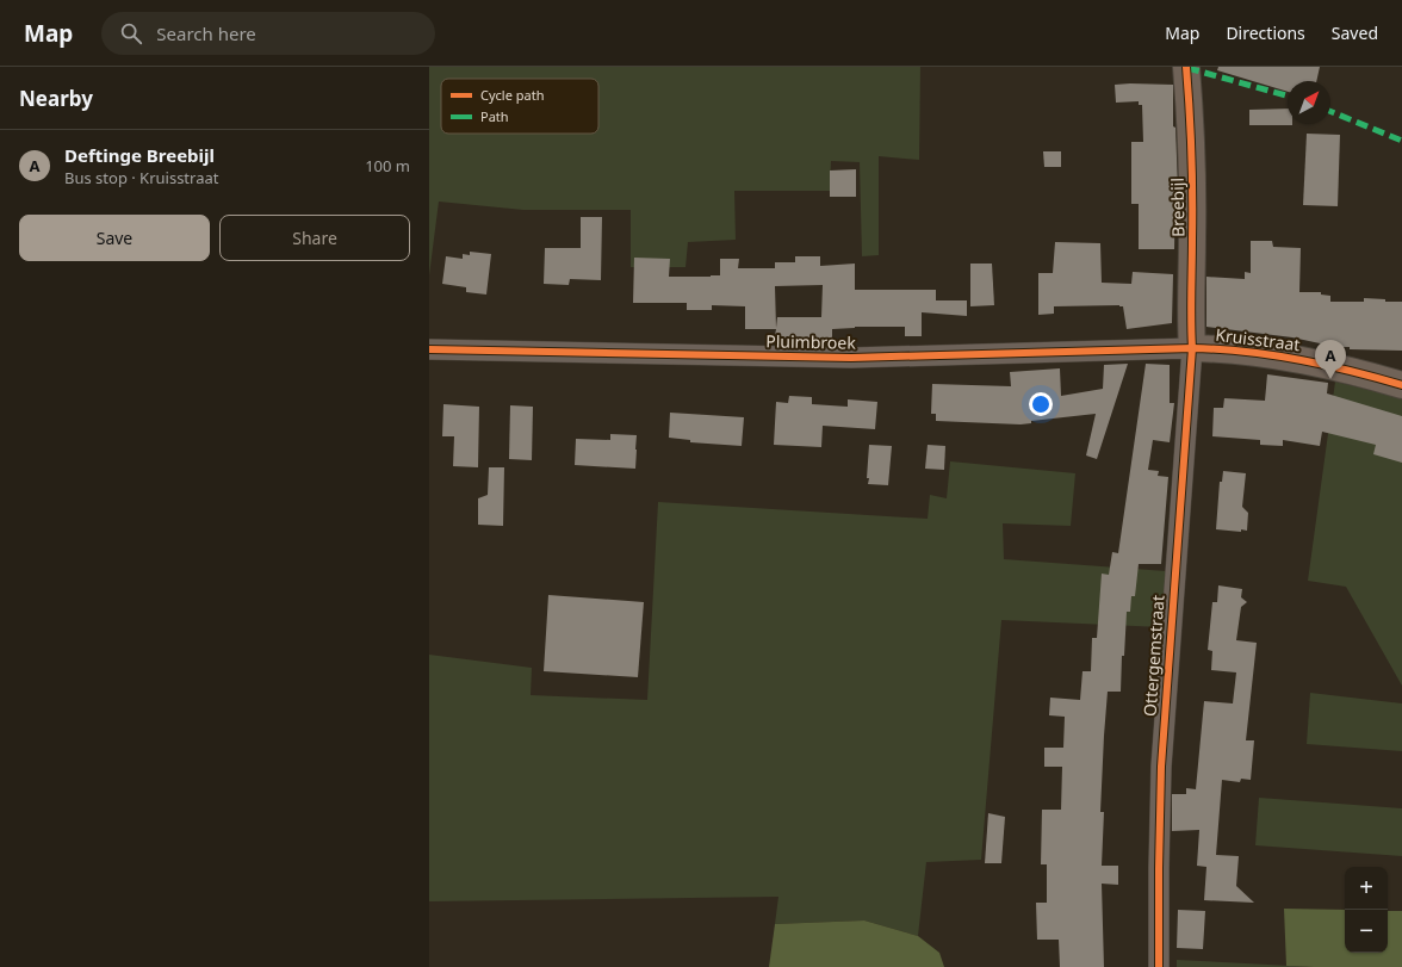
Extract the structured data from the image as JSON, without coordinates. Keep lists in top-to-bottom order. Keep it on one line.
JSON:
{"streets":{"street":["Breebijl","Kruisstraat","Pluimbroek","Ottergemstraat"]},"crossings":[["Breebijl","Kruisstraat"],["Breebijl","Pluimbroek"],["Breebijl","Ottergemstraat"],["Kruisstraat","Pluimbroek"],["Kruisstraat","Ottergemstraat"],["Pluimbroek","Ottergemstraat"]],"legend":["Cycle path","Path"],"north":"top right","page":{"header":"Map","search":"Search here","nav":["Map","Directions","Saved"],"heading":"Nearby","list":[{"mark":"A","name":"Deftinge Breebijl","note":"Bus stop · Kruisstraat","value":"100 m"}],"buttons":["Save","Share"],"pins":"A","map_buttons":["+","−"]}}
